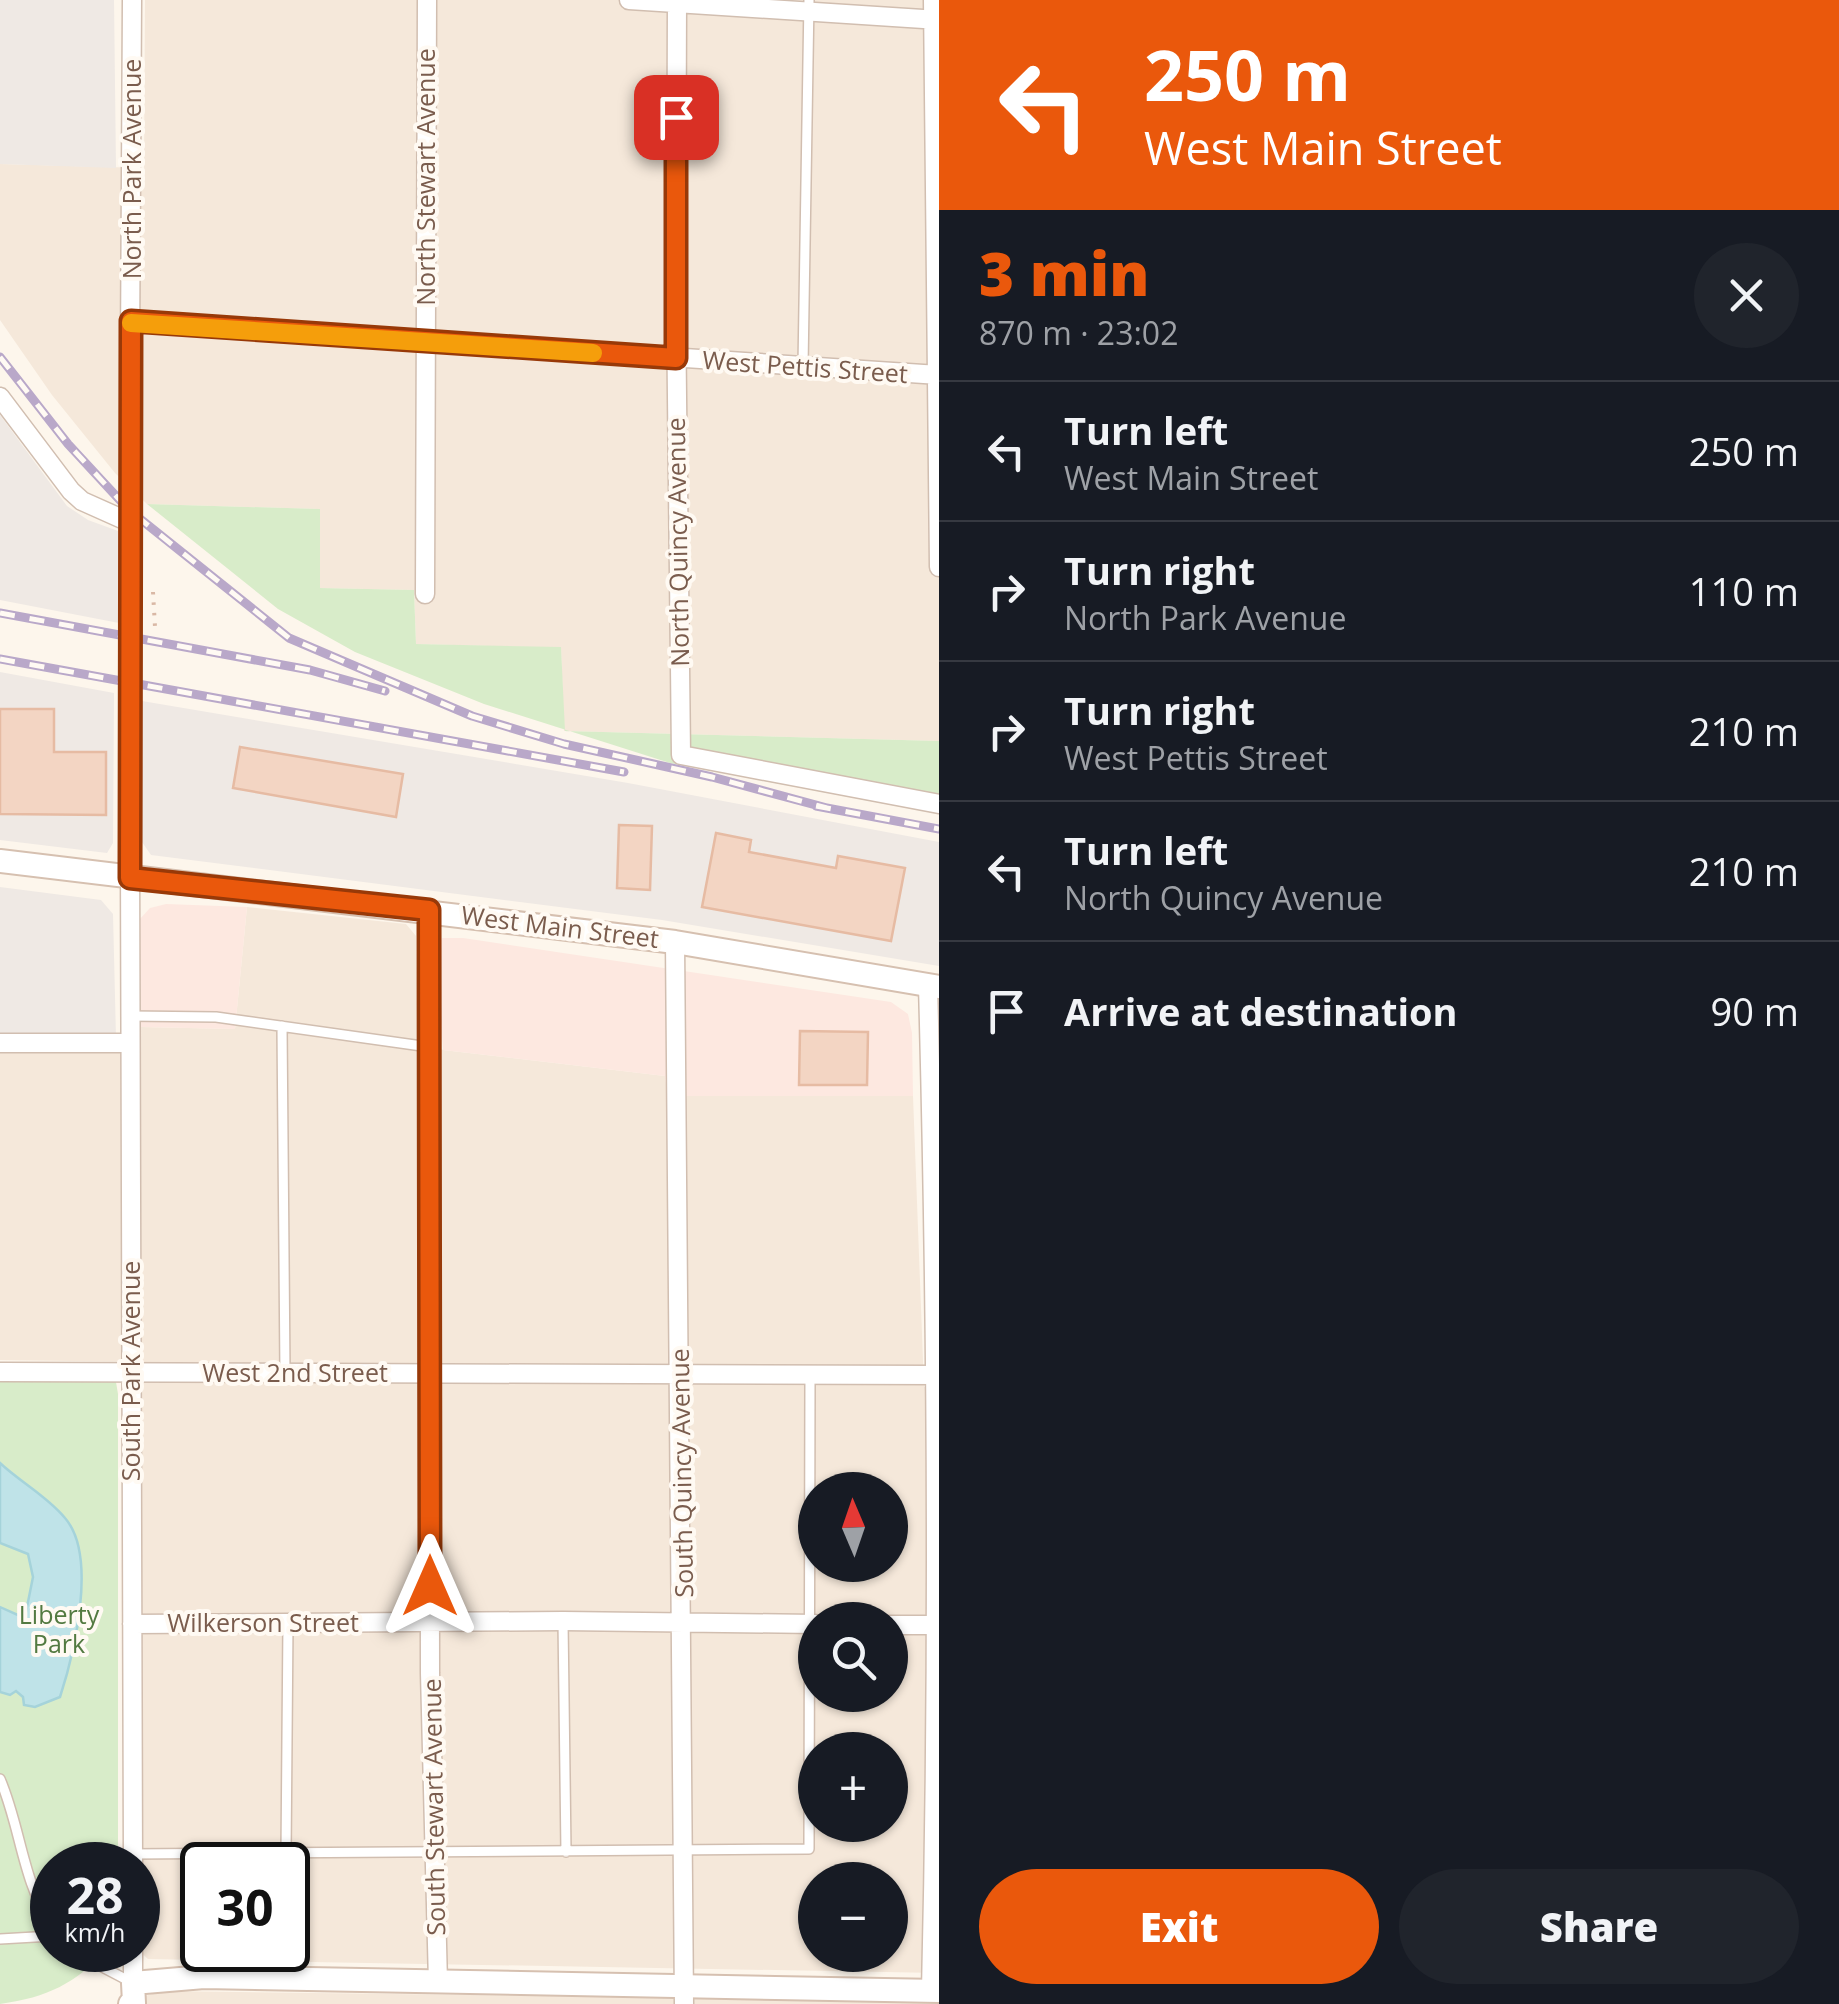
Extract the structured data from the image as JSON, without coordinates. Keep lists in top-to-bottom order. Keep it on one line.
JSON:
{"streets":{"main road":["West Main Street"],"street":["North Park Avenue","North Stewart Avenue","West Pettis Street","North Quincy Avenue","South Park Avenue","West 2nd Street","South Quincy Avenue","Wilkerson Street","South Stewart Avenue"]},"crossings":[["North Park Avenue","West Pettis Street"],["North Park Avenue","West Main Street"],["North Park Avenue","South Park Avenue"],["North Stewart Avenue","West Pettis Street"],["West Pettis Street","North Quincy Avenue"],["West Main Street","South Park Avenue"],["West Main Street","South Quincy Avenue"],["West Main Street","South Stewart Avenue"],["South Park Avenue","West 2nd Street"],["South Park Avenue","Wilkerson Street"],["West 2nd Street","South Quincy Avenue"],["West 2nd Street","South Stewart Avenue"],["South Quincy Avenue","Wilkerson Street"],["Wilkerson Street","South Stewart Avenue"]],"parks":["Liberty Park"],"north":"top","page":{"turn":["250 m","West Main Street"],"heading":["3 min","870 m · 23:02"],"list":[{"name":"Turn left","note":"West Main Street","value":"250 m"},{"name":"Turn right","note":"North Park Avenue","value":"110 m"},{"name":"Turn right","note":"West Pettis Street","value":"210 m"},{"name":"Turn left","note":"North Quincy Avenue","value":"210 m"},{"name":"Arrive at destination","value":"90 m"}],"map_buttons":["+","−"],"speed":"28 km/h","limit":"30","buttons":["Exit","Share"]}}
